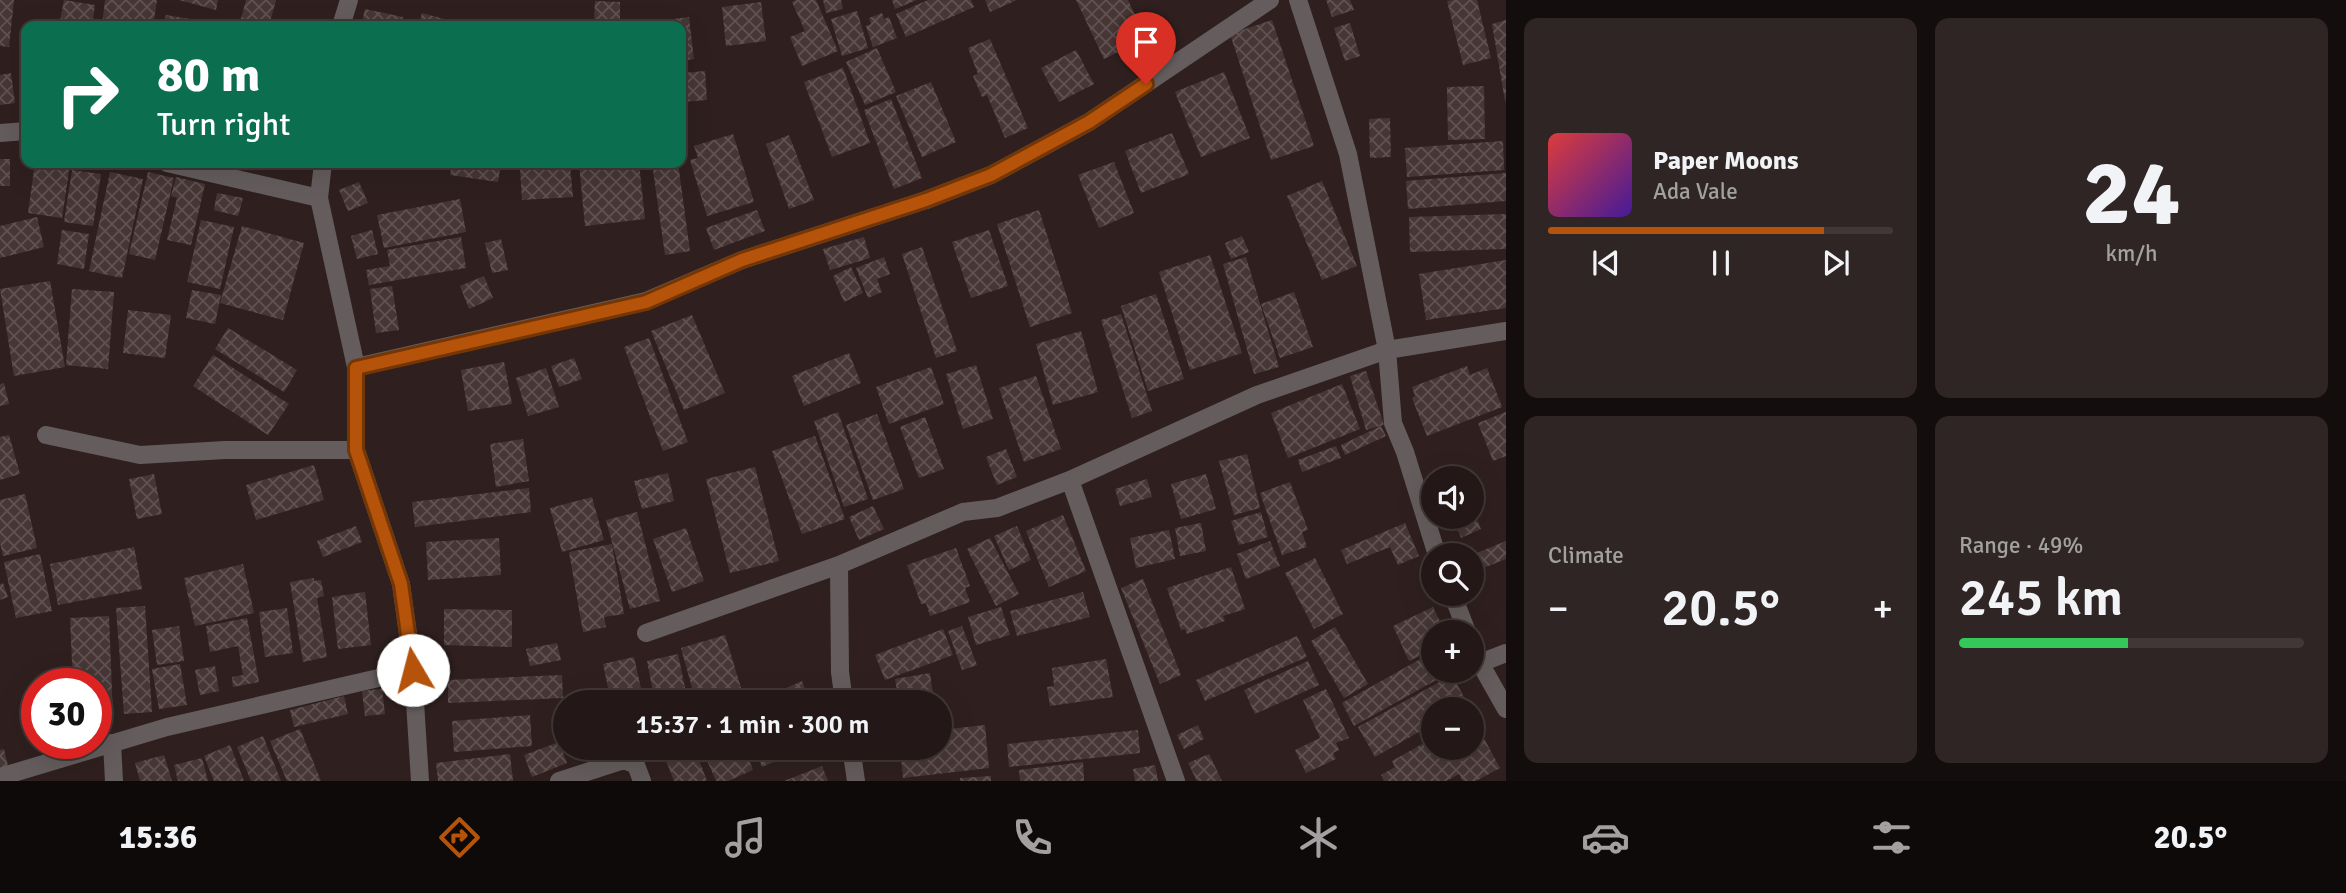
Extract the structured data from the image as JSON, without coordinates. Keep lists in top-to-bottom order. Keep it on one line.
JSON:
{"page":{"tile":[["24","km/h"],"Climate",["Range · 49%","245 km"]],"turn":["80 m","Turn right"],"song":["Paper Moons","Ada Vale"],"map_buttons":["+","−"],"heat":["−","20.5°","+"],"limit":"30","trip":"15:37 · 1 min · 300 m","tabs":["15:36","20.5°"]}}
